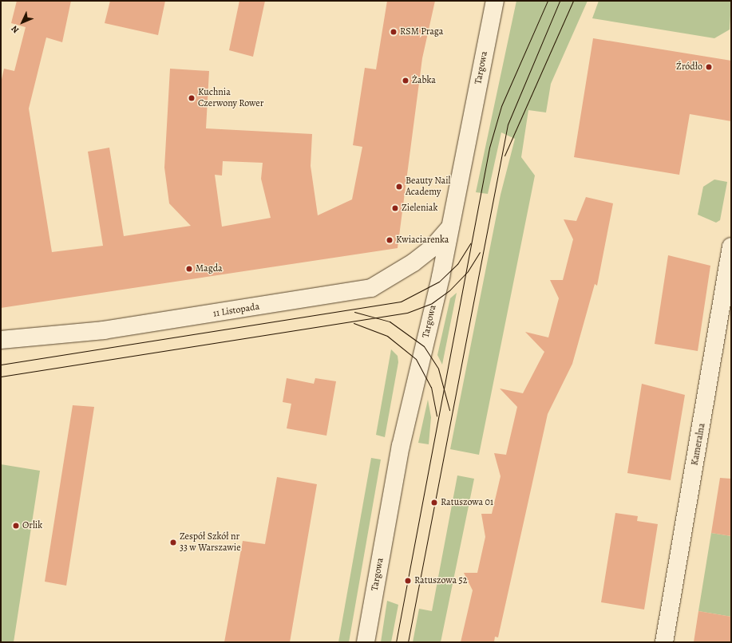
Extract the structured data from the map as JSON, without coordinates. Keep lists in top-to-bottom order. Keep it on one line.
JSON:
{"streets":{"street":["Targowa","11 Listopada","Kameralna"]},"crossings":[["Targowa","11 Listopada"]],"places":["RSM Praga","Źródło","Żabka","Kuchnia Czerwony Rower","Beauty Nail Academy","Zieleniak","Kwiaciarenka","Magda","Ratuszowa 01","Orlik","Zespół Szkół nr 33 w Warszawie","Ratuszowa 52"],"north":"bottom left"}
